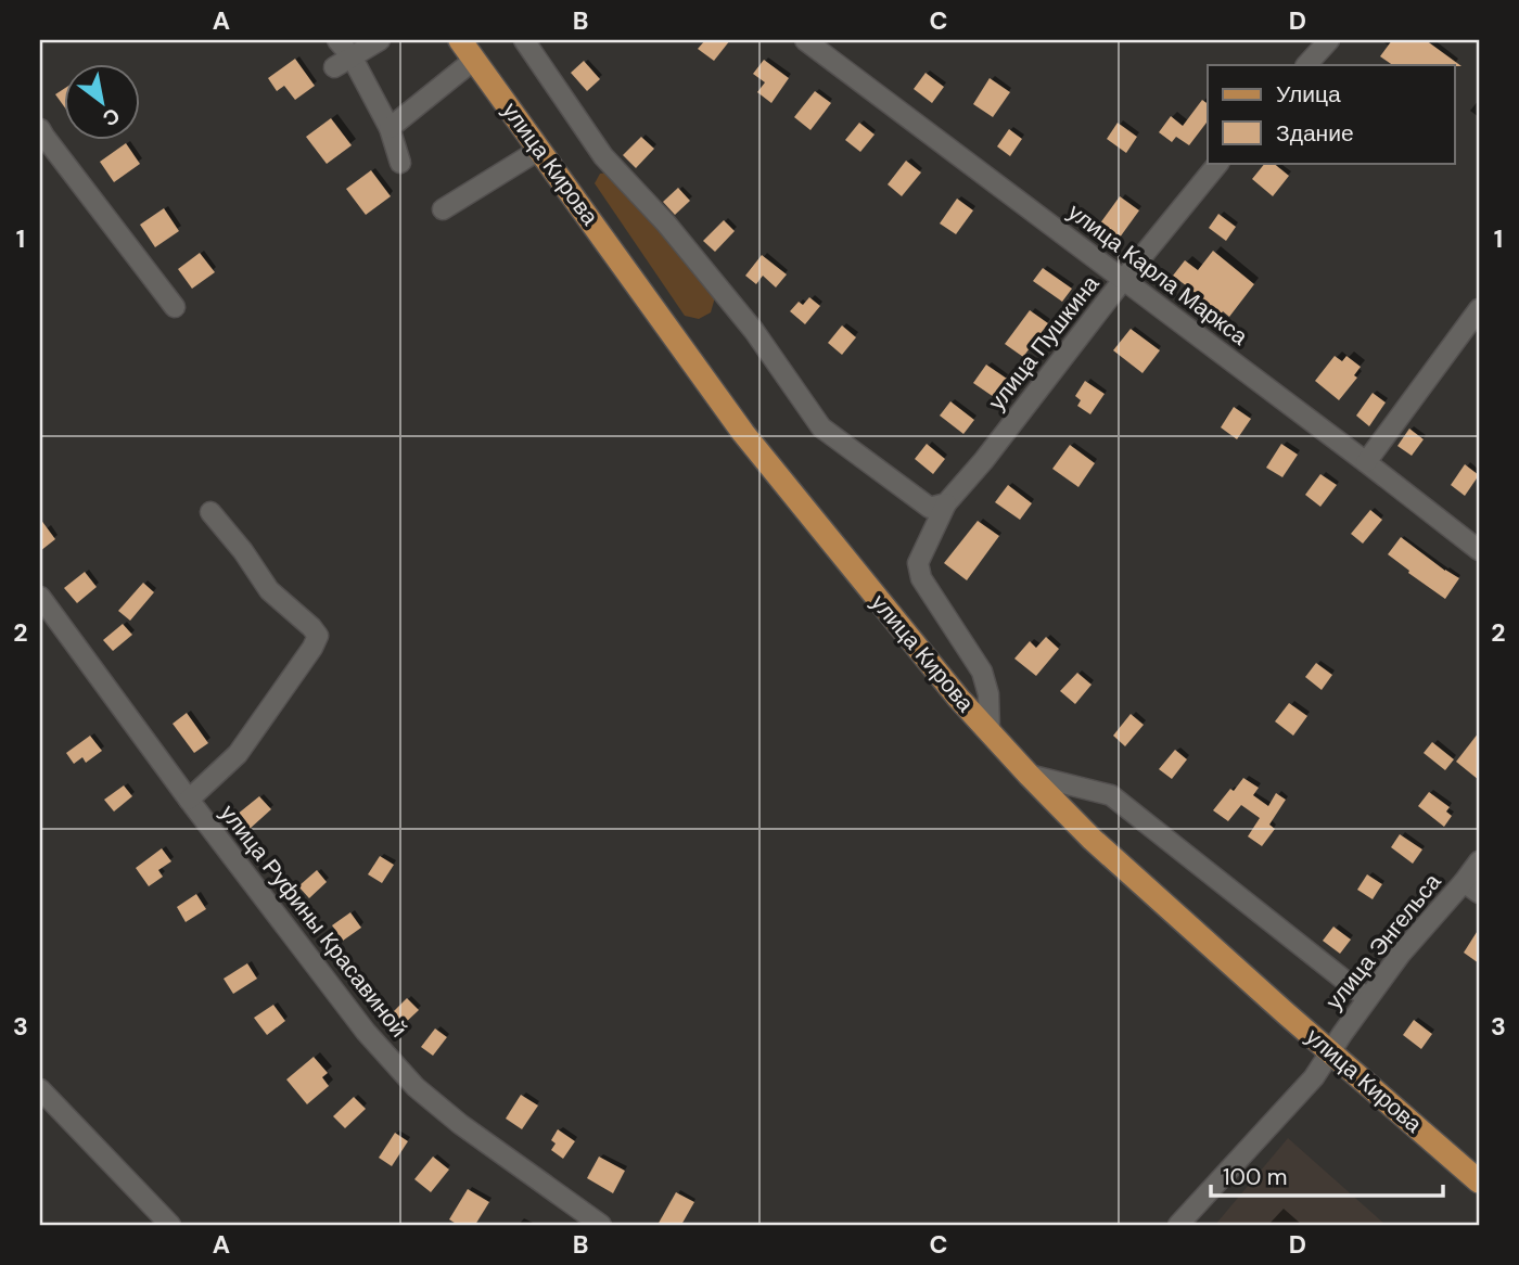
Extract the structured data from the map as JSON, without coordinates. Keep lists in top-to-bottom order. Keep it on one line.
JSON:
{"streets":{"main road":["улица Кирова"],"street":["улица Карла Маркса","улица Пушкина","улица Руфины Красавиной","улица Энгельса"]},"crossings":[["улица Кирова","улица Пушкина"],["улица Кирова","улица Энгельса"],["улица Карла Маркса","улица Пушкина"]],"legend":["Улица","Здание"],"scale_bar":"100 m","north":"bottom right","grid":{"columns":["A","B","C","D"],"rows":["1","2","3"]}}
